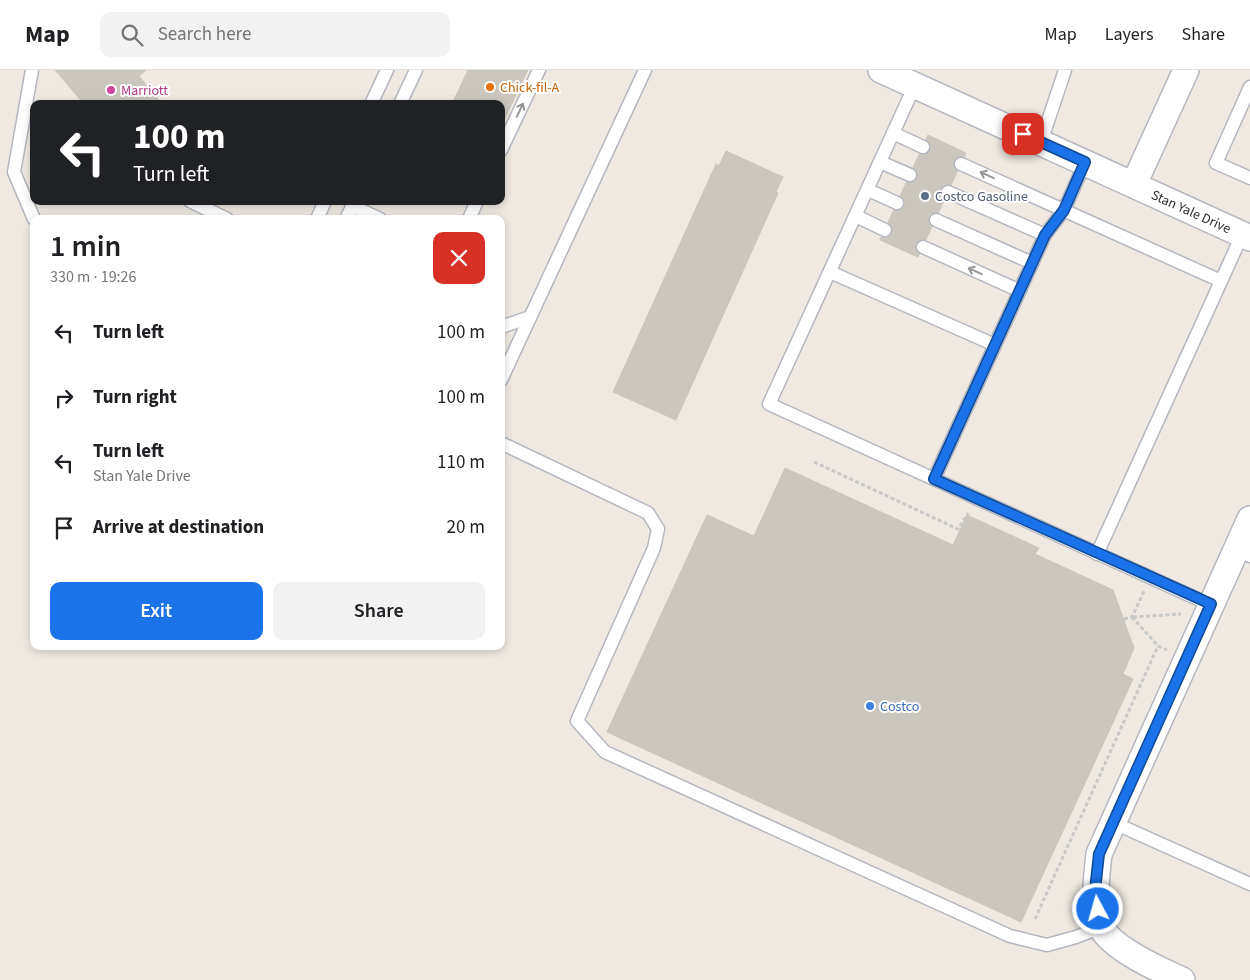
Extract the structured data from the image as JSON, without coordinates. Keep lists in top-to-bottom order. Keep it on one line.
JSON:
{"streets":{"street":["Stan Yale Drive"]},"places":["Chick-fil-A","Marriott","Costco Gasoline","Costco"],"page":{"header":"Map","search":"Search here","nav":["Map","Layers","Share"],"turn":["100 m","Turn left"],"heading":["1 min","330 m · 19:26"],"list":[{"name":"Turn left","value":"100 m"},{"name":"Turn right","value":"100 m"},{"name":"Turn left","note":"Stan Yale Drive","value":"110 m"},{"name":"Arrive at destination","value":"20 m"}],"buttons":["Exit","Share"]}}
